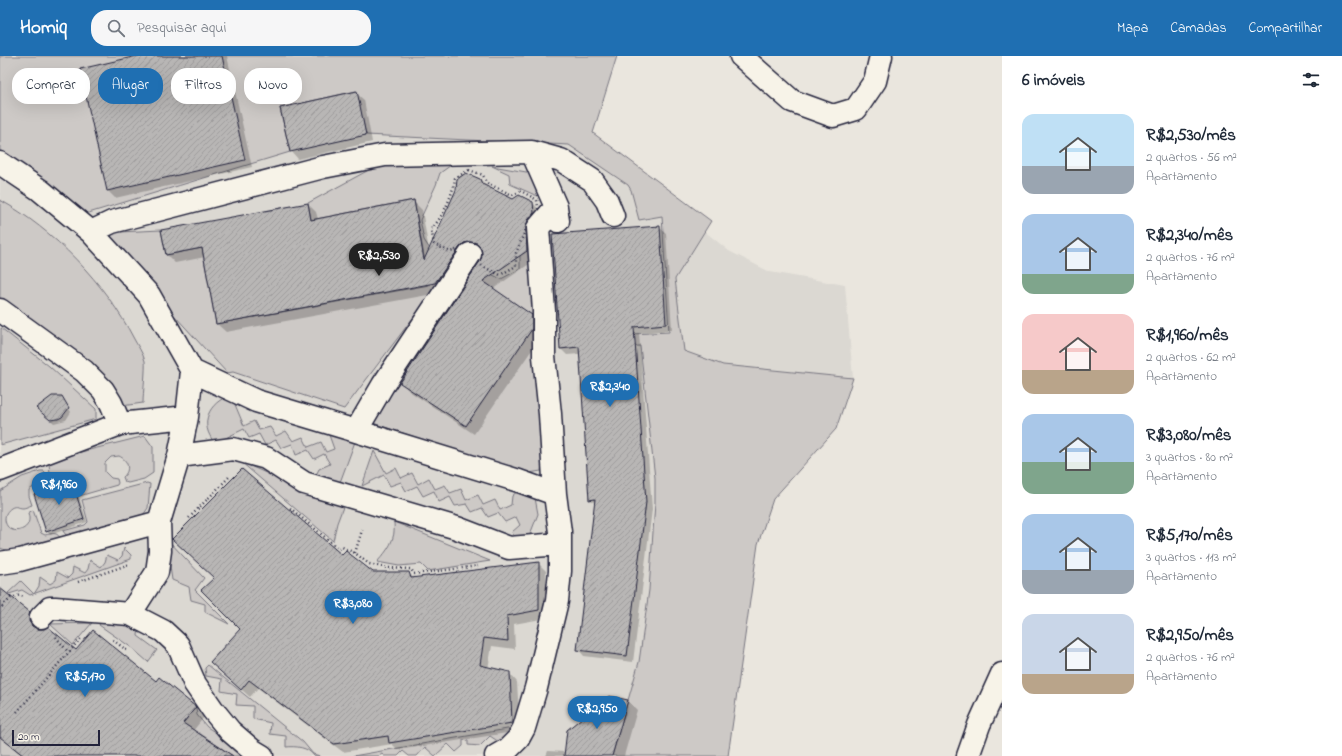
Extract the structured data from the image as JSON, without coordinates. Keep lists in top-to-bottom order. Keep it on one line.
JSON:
{"scale_bar":"20 m","page":{"header":"Homiq","search":"Pesquisar aqui","nav":["Mapa","Camadas","Compartilhar"],"heading":"6 imóveis","chip":["Comprar","Alugar","Filtros","Novo"],"list":[{"name":"R$2,530/mês","note":"2 quartos · 56 m² · Apartamento"},{"name":"R$2,340/mês","note":"2 quartos · 76 m² · Apartamento"},{"name":"R$1,960/mês","note":"2 quartos · 62 m² · Apartamento"},{"name":"R$3,080/mês","note":"3 quartos · 80 m² · Apartamento"},{"name":"R$5,170/mês","note":"3 quartos · 113 m² · Apartamento"},{"name":"R$2,950/mês","note":"2 quartos · 76 m² · Apartamento"}],"price":["R$2,530","R$2,340","R$1,960","R$3,080","R$5,170","R$2,950"],"scale":"20 m"}}
